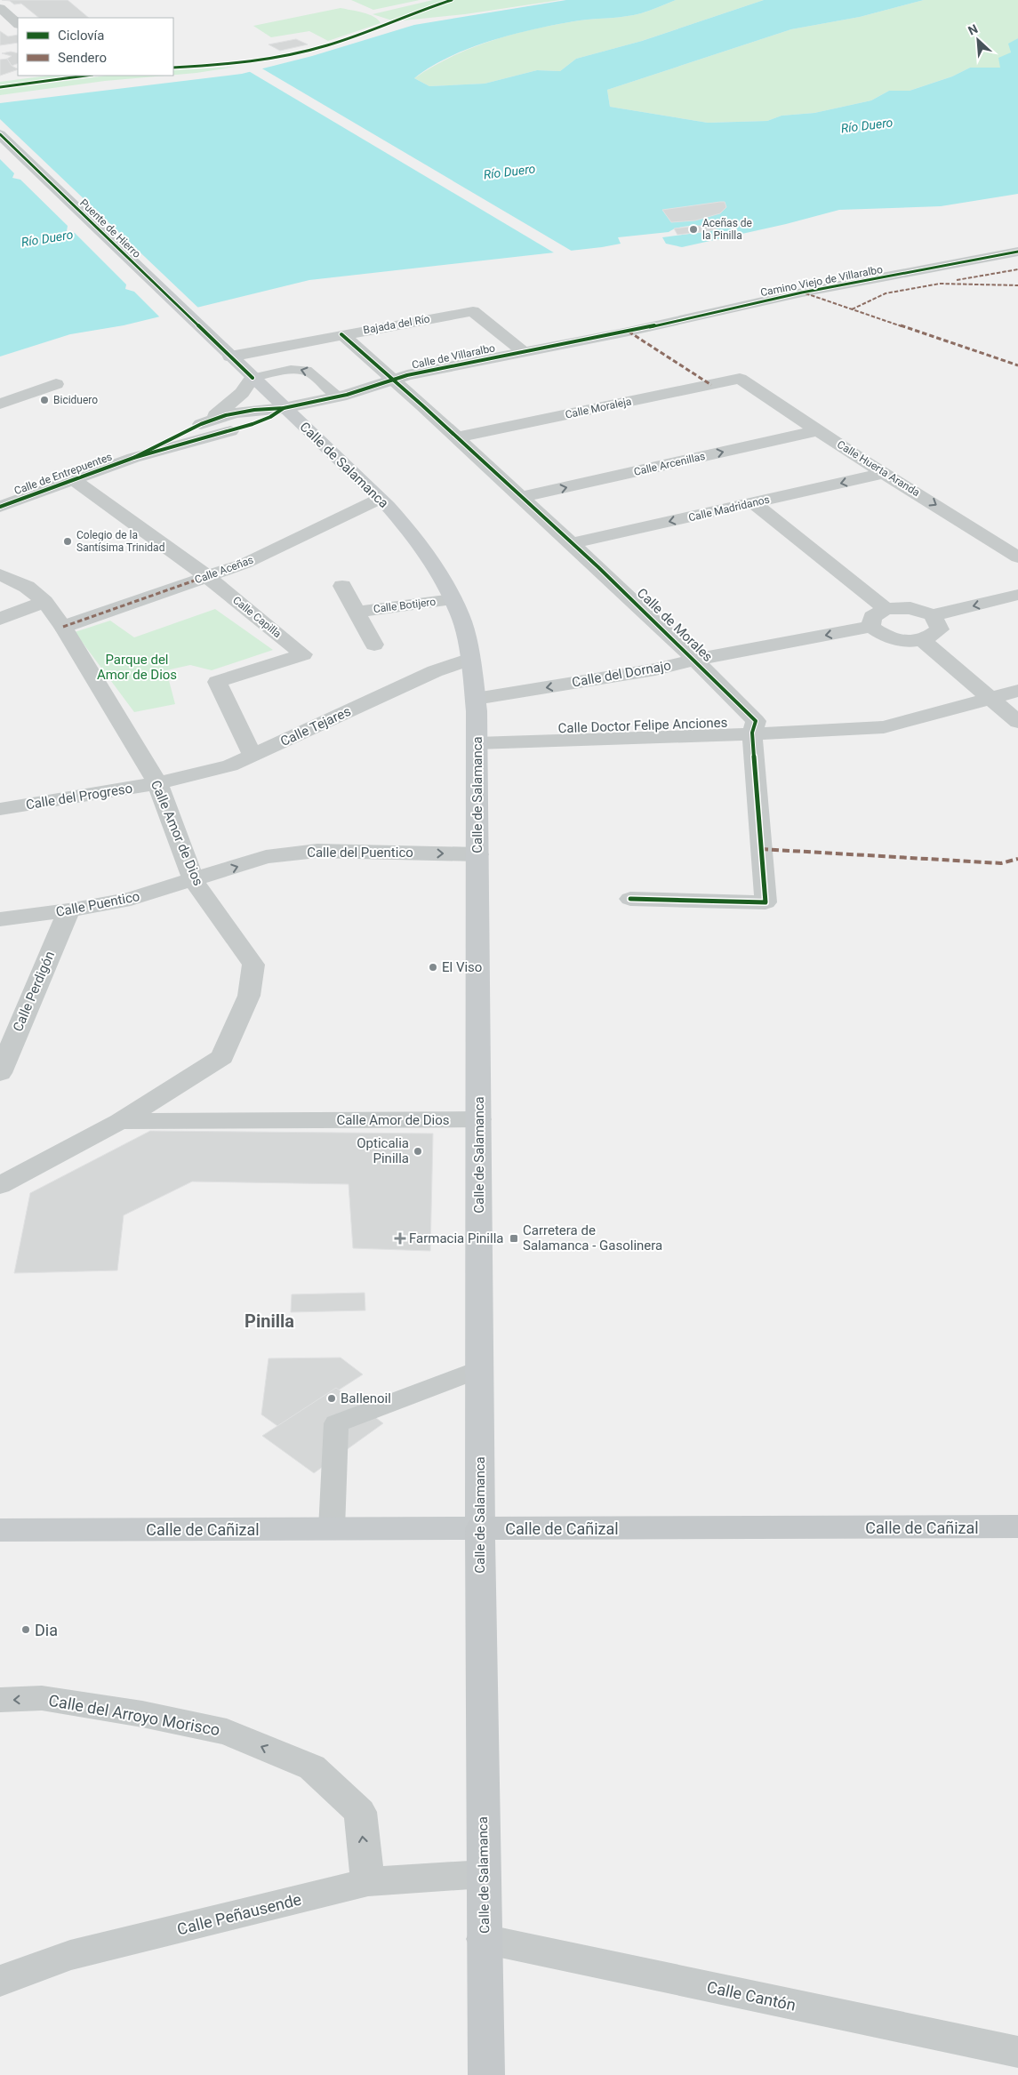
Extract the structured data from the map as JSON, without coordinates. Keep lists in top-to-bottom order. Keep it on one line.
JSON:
{"streets":{"main road":["Puente de Hierro","Calle de Salamanca","Calle de Cañizal"],"street":["Camino Viejo de Villaralbo","Bajada del Río","Calle de Villaralbo","Calle Moraleja","Calle Arcenillas","Calle Huerta Aranda","Calle de Entrepuentes","Calle Madridanos","Calle Aceñas","Calle Botijero","Calle Capilla","Calle de Morales","Calle del Dornajo","Calle Doctor Felipe Anciones","Calle Tejares","Calle del Progreso","Calle Amor de Dios","Calle del Puentico","Calle Puentico","Calle Perdigón","Calle del Arroyo Morisco","Calle Peñausende","Calle Cantón"]},"crossings":[["Puente de Hierro","Calle de Salamanca"],["Camino Viejo de Villaralbo","Calle de Villaralbo"],["Bajada del Río","Calle de Villaralbo"],["Bajada del Río","Calle de Salamanca"],["Bajada del Río","Calle de Morales"],["Calle de Villaralbo","Calle de Salamanca"],["Calle de Villaralbo","Calle de Entrepuentes"],["Calle de Villaralbo","Calle de Morales"],["Calle Moraleja","Calle Huerta Aranda"],["Calle Moraleja","Calle de Morales"],["Calle Arcenillas","Calle Huerta Aranda"],["Calle Arcenillas","Calle de Morales"],["Calle de Salamanca","Calle de Entrepuentes"],["Calle de Salamanca","Calle Aceñas"],["Calle de Salamanca","Calle Botijero"],["Calle de Salamanca","Calle del Dornajo"],["Calle de Salamanca","Calle Doctor Felipe Anciones"],["Calle de Salamanca","Calle Tejares"],["Calle de Salamanca","Calle Amor de Dios"],["Calle de Salamanca","Calle del Puentico"],["Calle de Salamanca","Calle de Cañizal"],["Calle de Salamanca","Calle Peñausende"],["Calle de Salamanca","Calle Cantón"],["Calle Huerta Aranda","Calle Madridanos"],["Calle de Entrepuentes","Calle Capilla"],["Calle Madridanos","Calle de Morales"],["Calle Aceñas","Calle Capilla"],["Calle Aceñas","Calle Amor de Dios"],["Calle Capilla","Calle Tejares"],["Calle de Morales","Calle del Dornajo"],["Calle de Morales","Calle Doctor Felipe Anciones"],["Calle Tejares","Calle del Progreso"],["Calle Tejares","Calle Amor de Dios"],["Calle del Progreso","Calle Amor de Dios"],["Calle Amor de Dios","Calle del Puentico"],["Calle Amor de Dios","Calle Puentico"],["Calle del Puentico","Calle Puentico"],["Calle Puentico","Calle Perdigón"],["Calle del Arroyo Morisco","Calle Peñausende"]],"one_way":["Calle Arcenillas","Calle Madridanos","Calle del Dornajo","Calle del Puentico","Calle del Arroyo Morisco"],"districts":["Pinilla"],"water":["Río Duero"],"parks":["Parque del Amor de Dios"],"places":{"other":["Aceñas de la Pinilla","Biciduero","Colegio de la Santísima Trinidad","El Viso","Opticalia Pinilla","Ballenoil","Dia"],"health":["Farmacia Pinilla"],"transit":["Carretera de Salamanca - Gasolinera"]},"legend":["Ciclovía","Sendero"],"north":"top left"}
